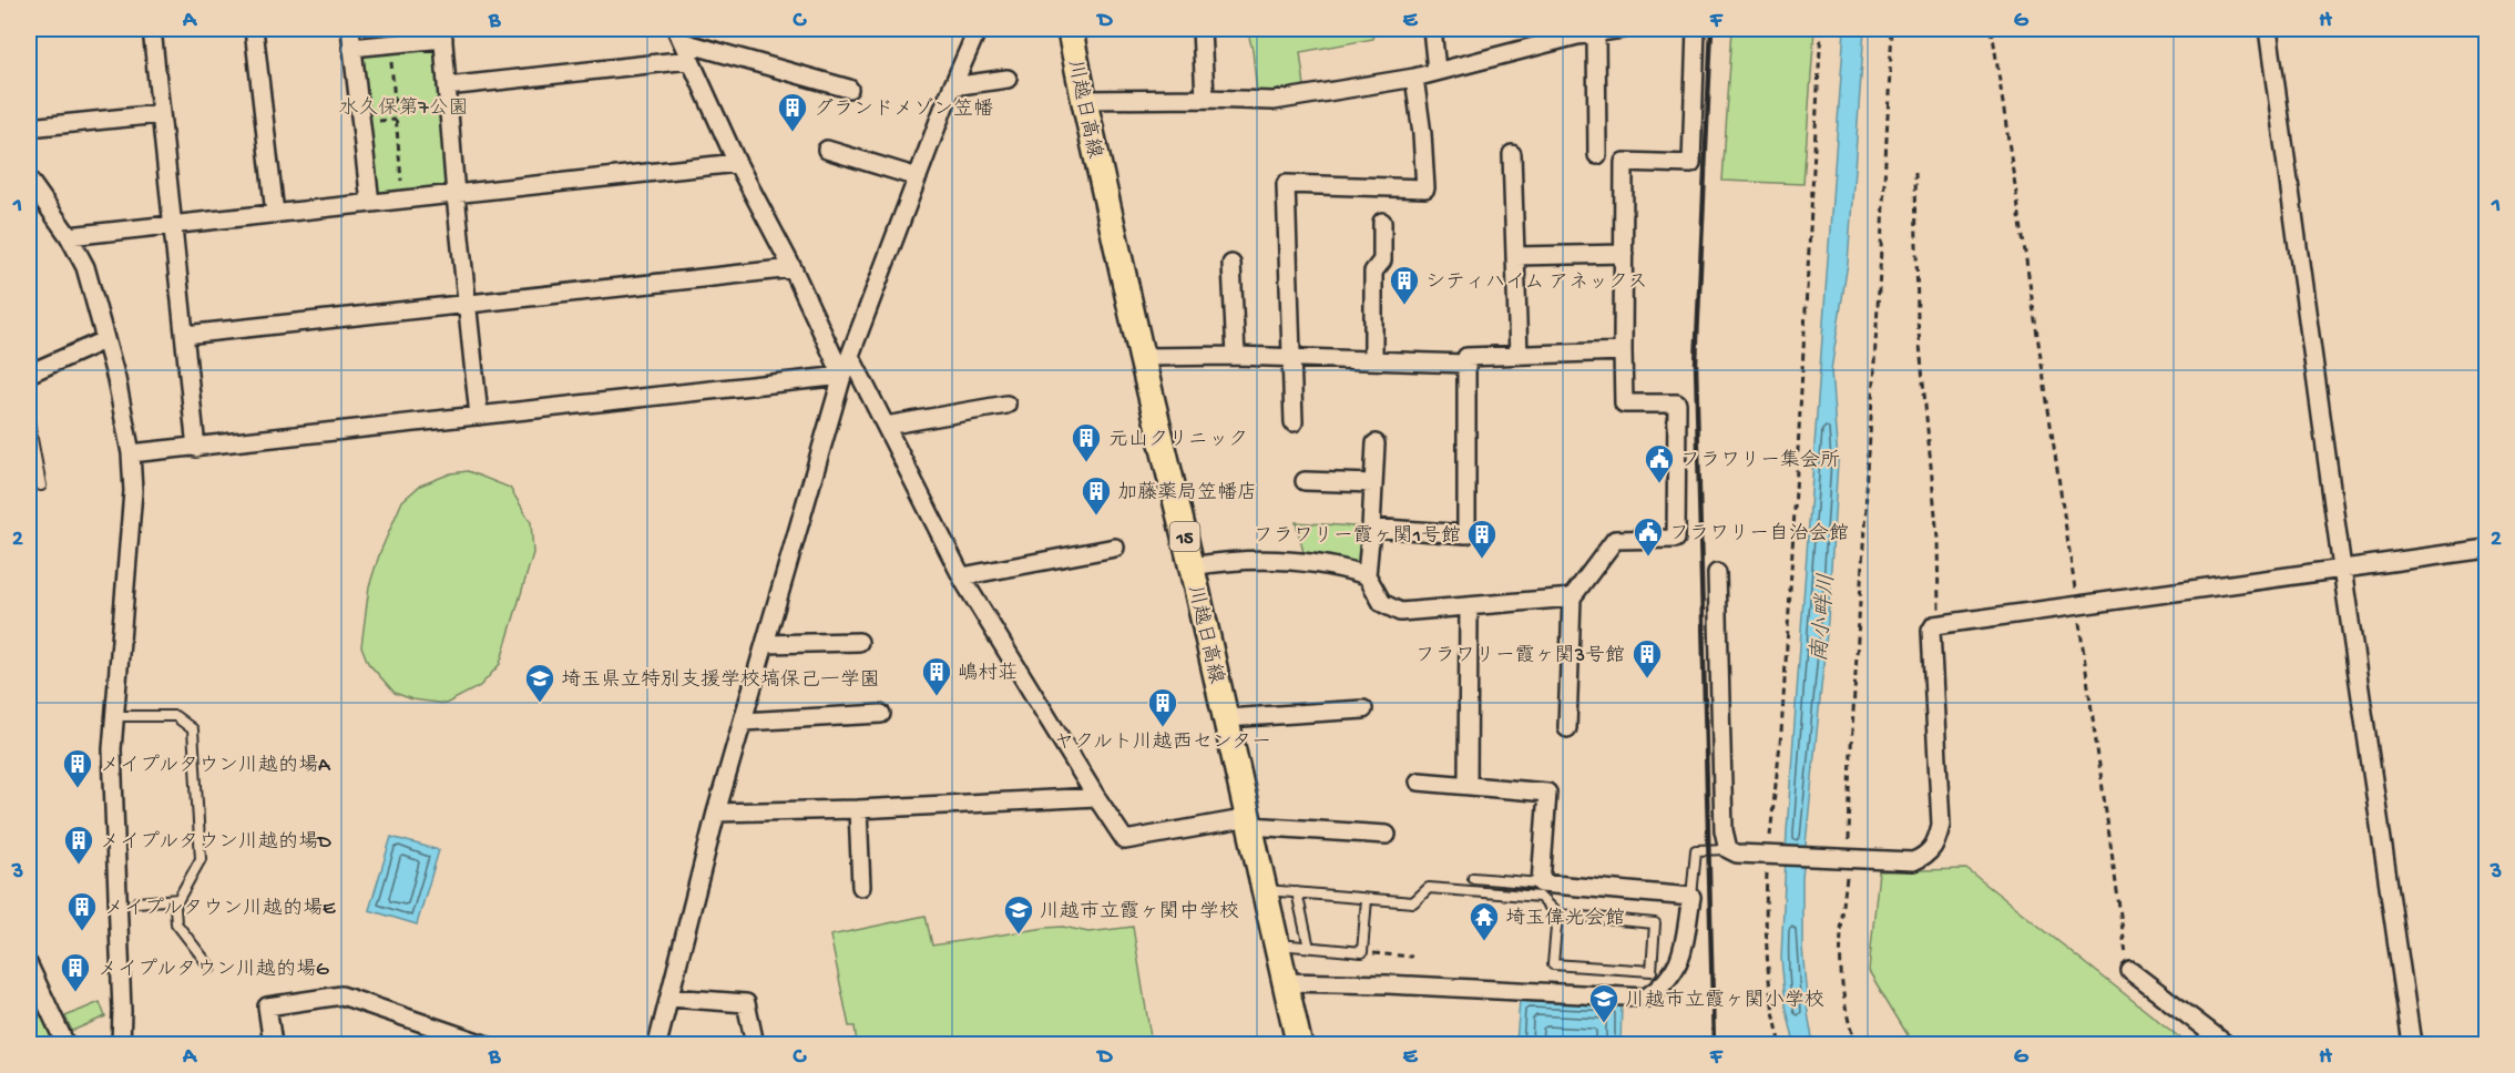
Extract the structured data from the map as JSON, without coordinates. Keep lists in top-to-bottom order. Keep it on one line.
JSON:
{"streets":{"main road":["川越日高線","15"]},"water":["南小畔川"],"parks":["水久保第7公園"],"places":{"building":["グランドメゾン笠幡","シティハイム アネックス","元山クリニック","加藤薬局笠幡店","フラワリー霞ヶ関1号館","フラワリー霞ヶ関3号館","嶋村荘","ヤクルト川越西センター","メイプルタウン川越的場A","メイプルタウン川越的場D","メイプルタウン川越的場E","メイプルタウン川越的場G"],"public building":["フラワリー集会所","フラワリー自治会館"],"school or university":["埼玉県立特別支援学校塙保己一学園","川越市立霞ヶ関中学校","川越市立霞ヶ関小学校"],"temple":["埼玉偉光会館"]},"grid":{"columns":["A","B","C","D","E","F","G","H"],"rows":["1","2","3"]}}
